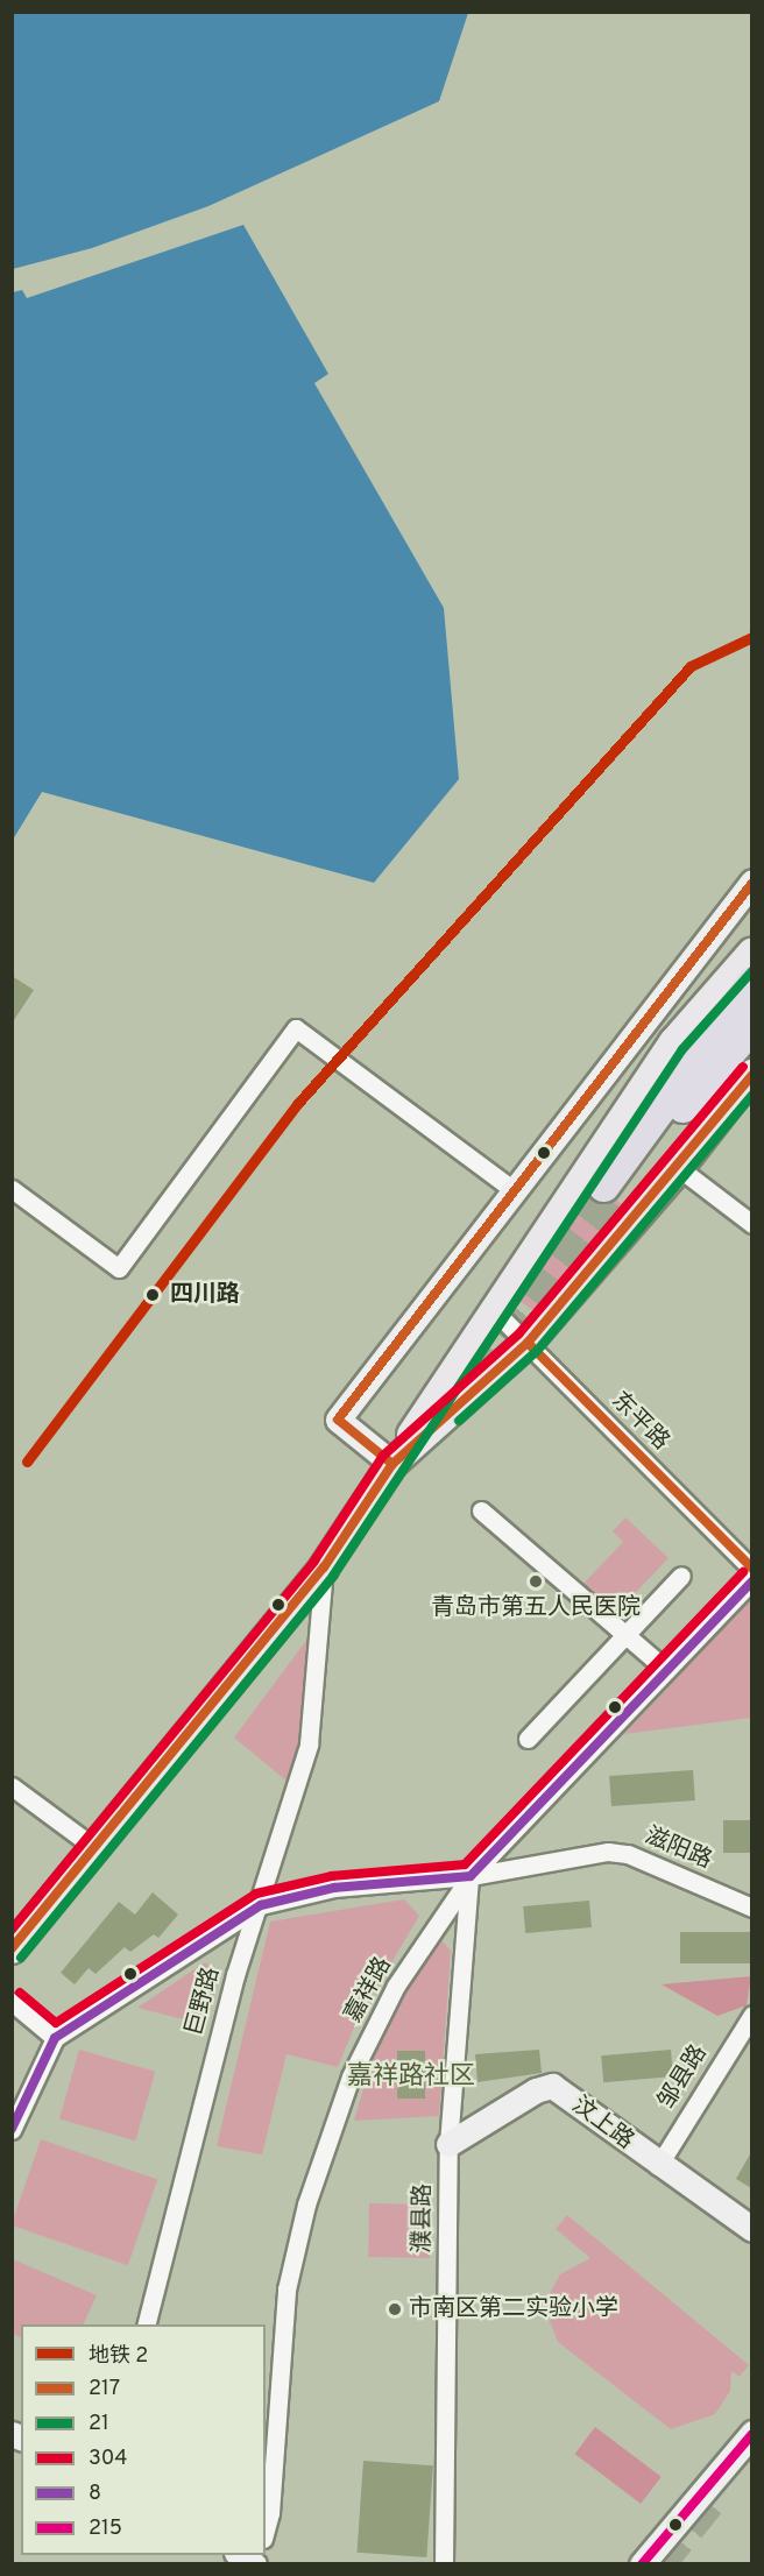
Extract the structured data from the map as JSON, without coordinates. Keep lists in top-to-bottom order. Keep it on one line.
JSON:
{"streets":{"street":["东平路","滋阳路","嘉祥路","巨野路","邹县路","汶上路","濮县路"]},"crossings":[["滋阳路","嘉祥路"],["滋阳路","巨野路"],["滋阳路","濮县路"],["嘉祥路","濮县路"],["邹县路","汶上路"],["汶上路","濮县路"]],"districts":["嘉祥路社区"],"places":["四川路","青岛市第五人民医院","市南区第二实验小学"],"lines":["metro line 2","transit line 217","transit line 21","transit line 304","transit line 8","transit line 215"],"legend":["地铁 2","217","21","304","8","215"]}
